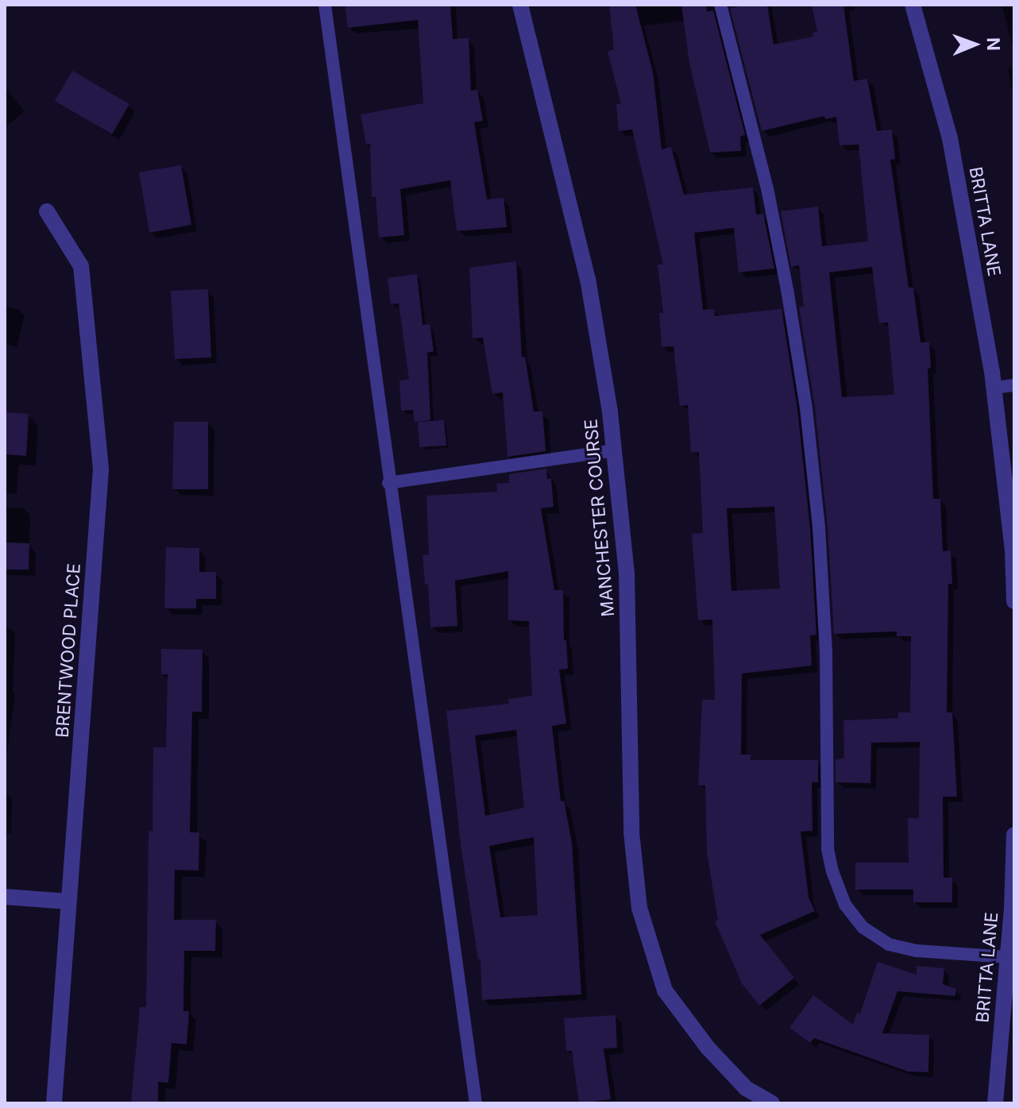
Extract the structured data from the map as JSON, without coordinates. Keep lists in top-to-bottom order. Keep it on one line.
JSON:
{"streets":{"street":["BRITTA LANE","MANCHESTER COURSE","BRENTWOOD PLACE"]},"north":"right"}
